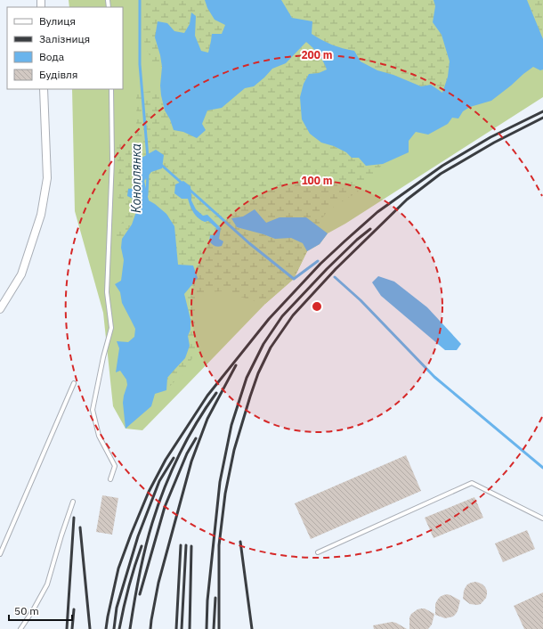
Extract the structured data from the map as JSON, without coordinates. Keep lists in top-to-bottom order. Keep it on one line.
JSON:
{"water":["Коноплянка"],"legend":["Вулиця","Залізниця","Вода","Будівля"],"scale_bar":"50 m","rings":["200 m","100 m"]}
